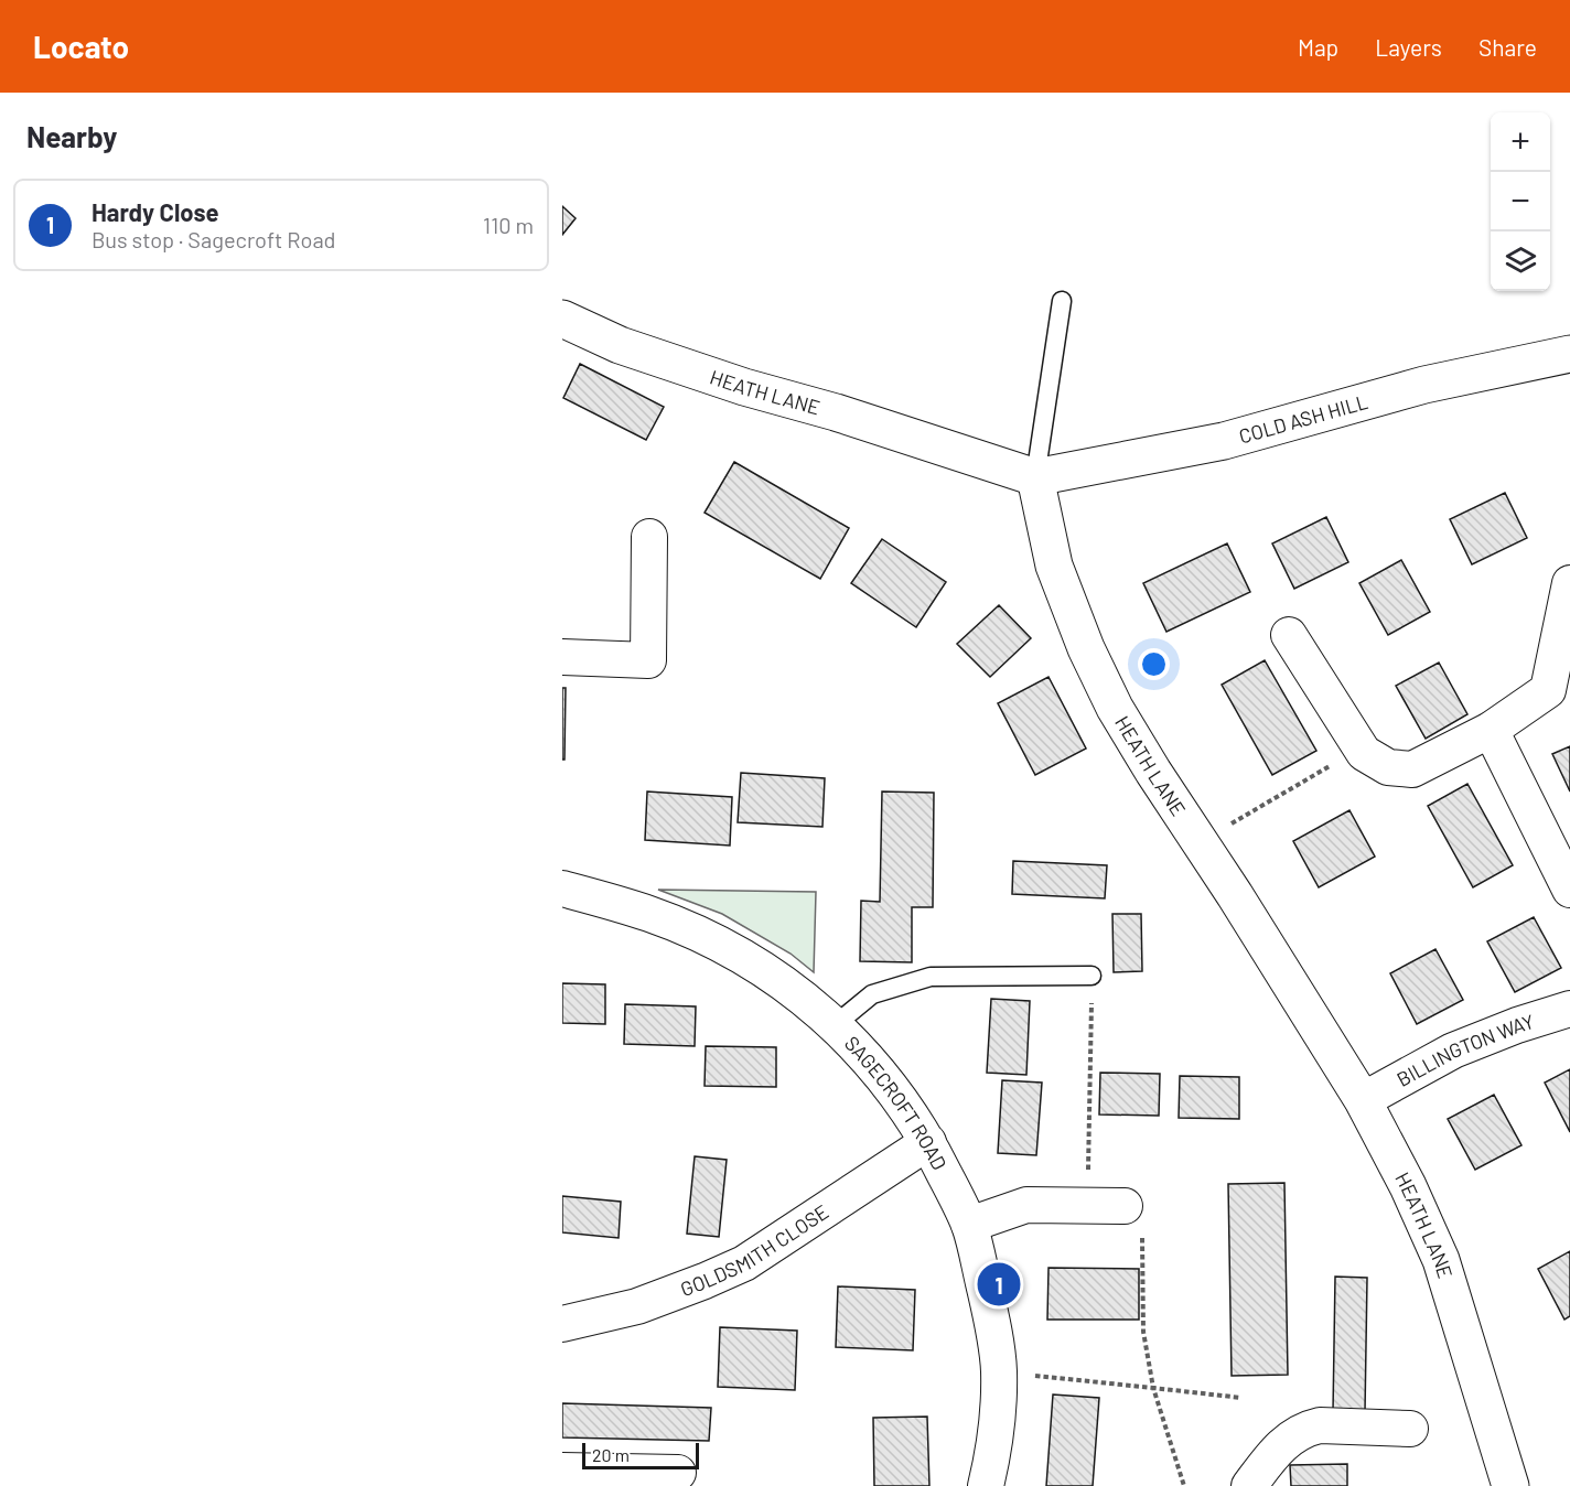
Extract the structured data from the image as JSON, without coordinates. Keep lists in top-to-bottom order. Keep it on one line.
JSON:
{"streets":{"street":["HEATH LANE","COLD ASH HILL","BILLINGTON WAY","SAGECROFT ROAD","GOLDSMITH CLOSE"]},"crossings":[["HEATH LANE","COLD ASH HILL"],["HEATH LANE","BILLINGTON WAY"],["SAGECROFT ROAD","GOLDSMITH CLOSE"]],"scale_bar":"20 m","page":{"header":"Locato","nav":["Map","Layers","Share"],"heading":"Nearby","map_buttons":["+","−"],"list":[{"mark":"1","name":"Hardy Close","note":"Bus stop · Sagecroft Road","value":"110 m"}],"pins":"1","scale":"20 m"}}
